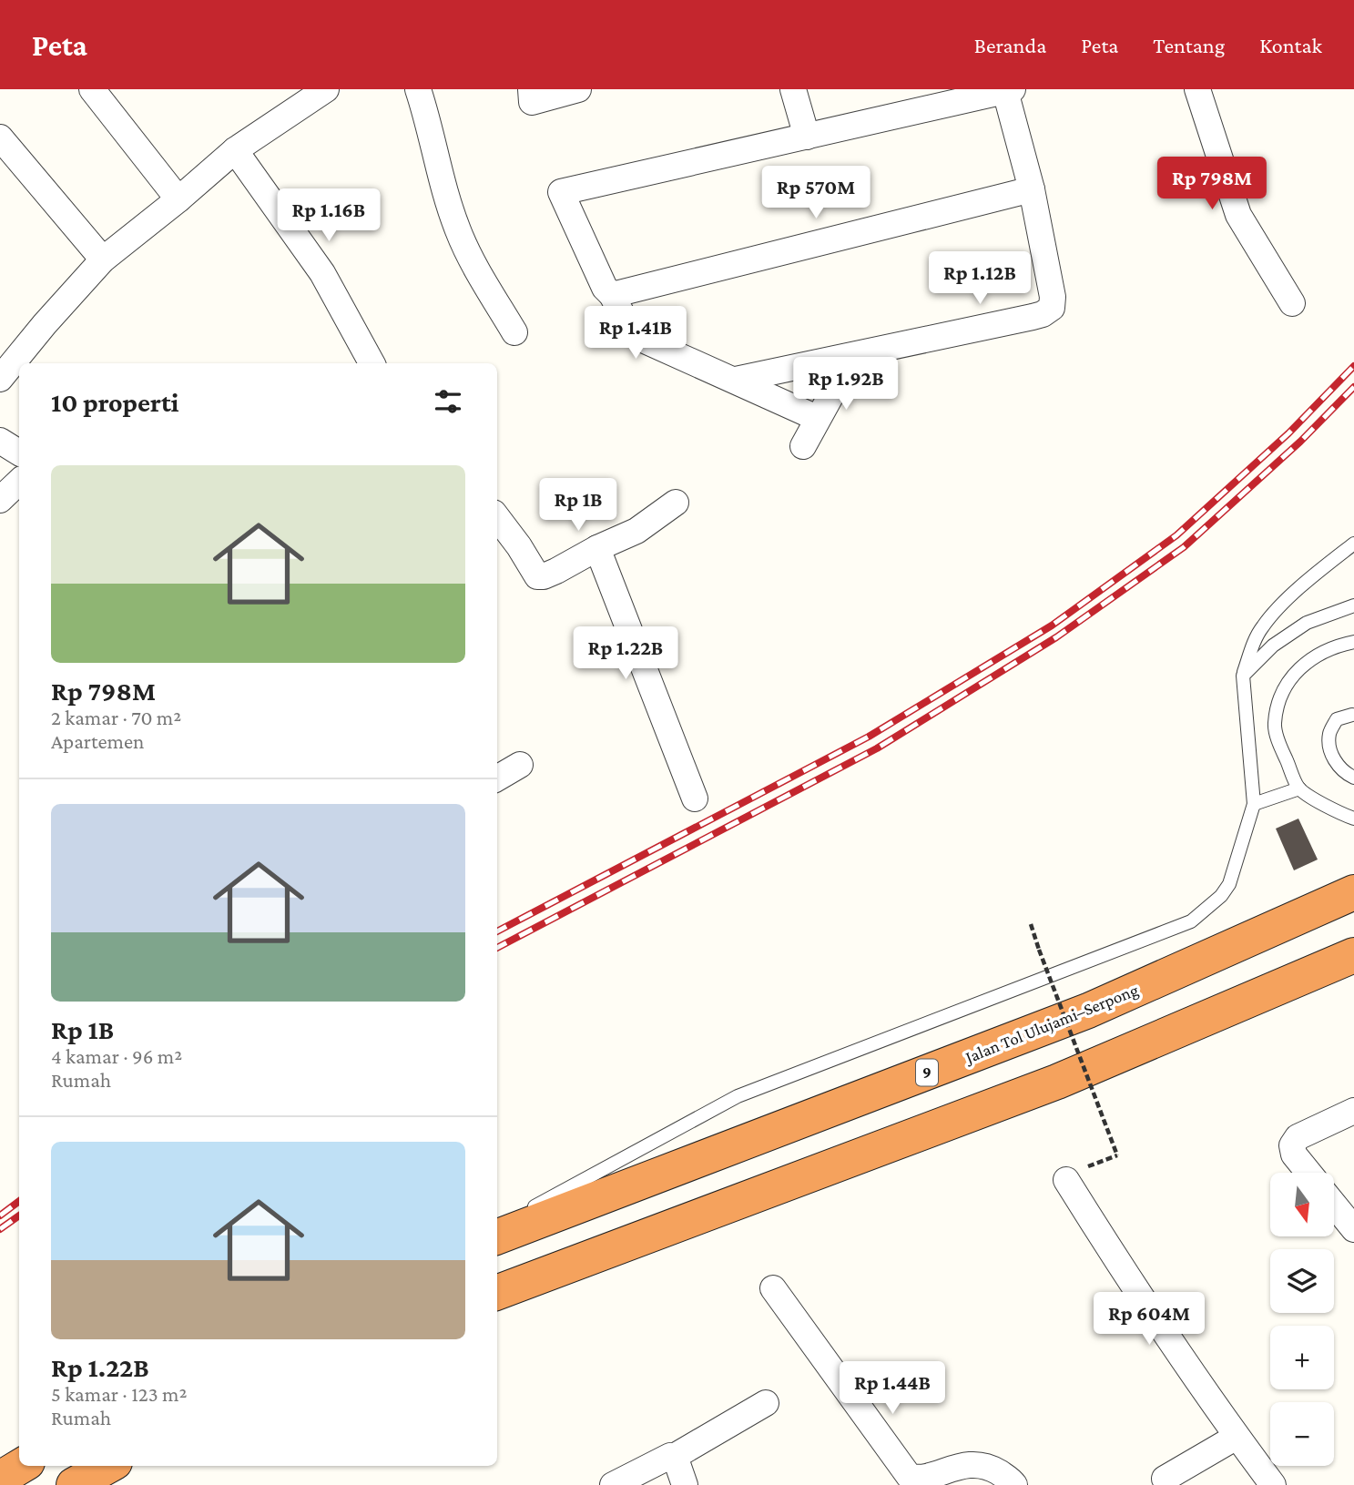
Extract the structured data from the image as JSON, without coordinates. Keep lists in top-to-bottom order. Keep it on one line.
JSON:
{"streets":{"highway":["Jalan Tol Ulujami–Serpong","9"]},"north":"bottom","page":{"header":"Peta","nav":["Beranda","Peta","Tentang","Kontak"],"price":["Rp 798M","Rp 570M","Rp 1.16B","Rp 1.12B","Rp 1.41B","Rp 1.92B","Rp 1B","Rp 1.22B","Rp 604M","Rp 1.44B"],"heading":"10 properti","list":[{"name":"Rp 798M","note":"2 kamar · 70 m² · Apartemen"},{"name":"Rp 1B","note":"4 kamar · 96 m² · Rumah"},{"name":"Rp 1.22B","note":"5 kamar · 123 m² · Rumah"}],"map_buttons":["+","−"]}}
